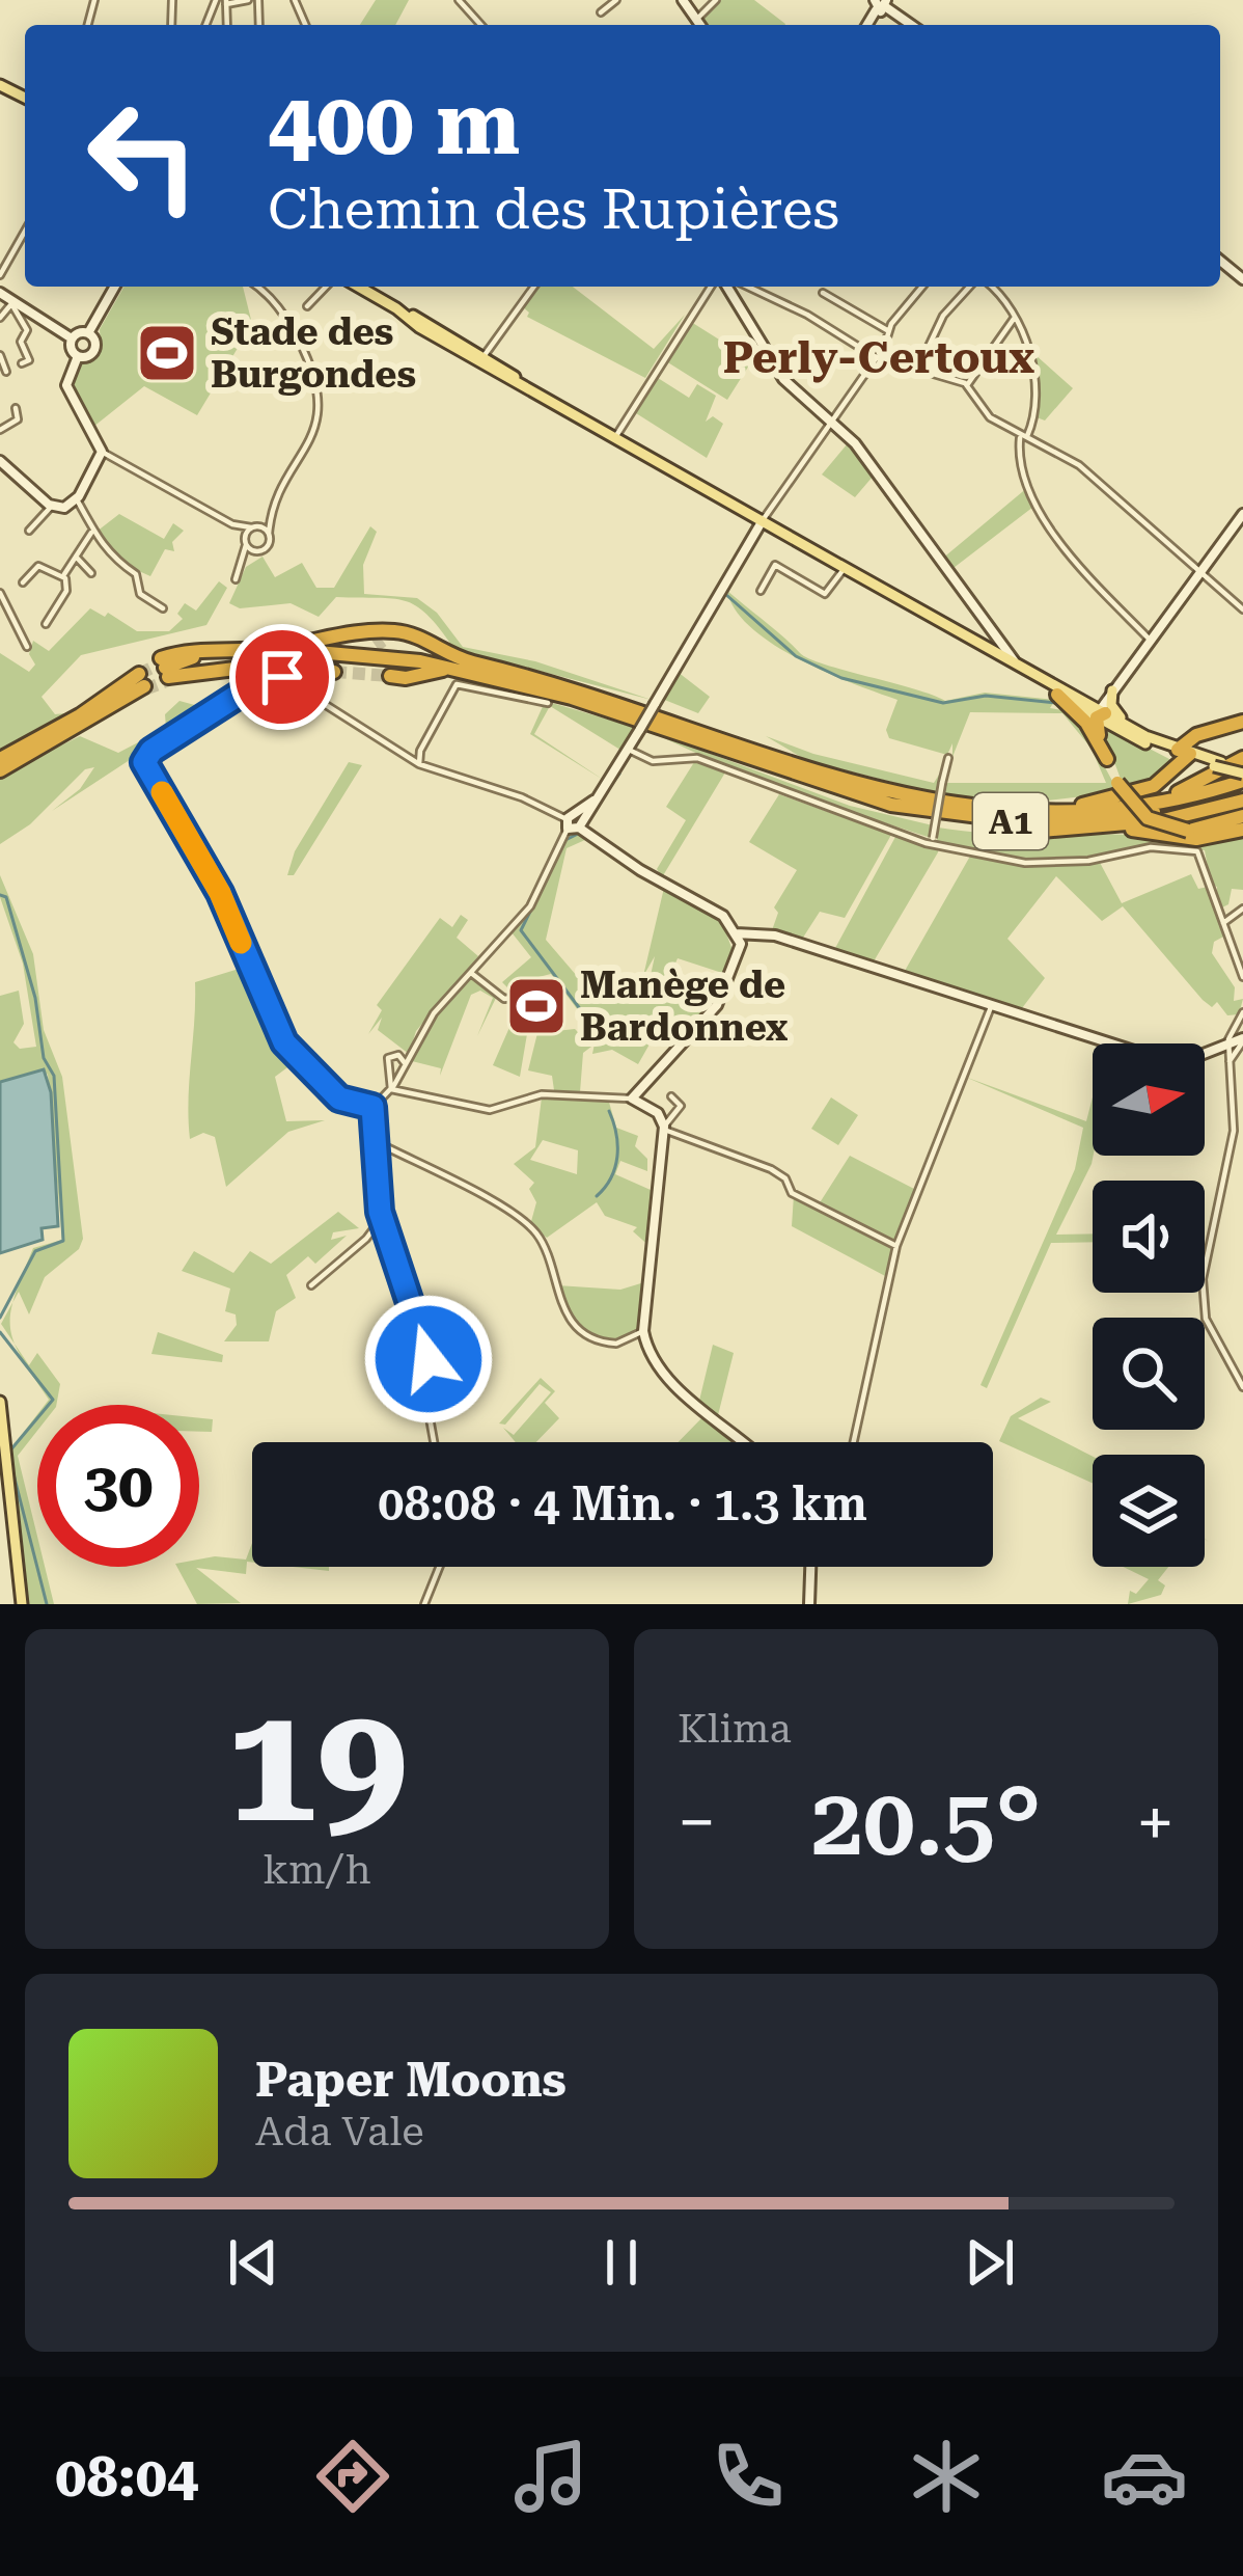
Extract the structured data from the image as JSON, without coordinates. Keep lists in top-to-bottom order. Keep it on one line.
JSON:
{"streets":{"highway":["A1"]},"districts":["Perly-Certoux"],"places":{"sports":["Stade des Burgondes","Manège de Bardonnex"]},"north":"right","page":{"turn":["400 m","Chemin des Rupières"],"limit":"30","trip":"08:08 · 4 Min. · 1.3 km","tile":[["19","km/h"],"Klima"],"heat":["−","20.5°","+"],"song":["Paper Moons","Ada Vale"],"tabs":"08:04"}}
